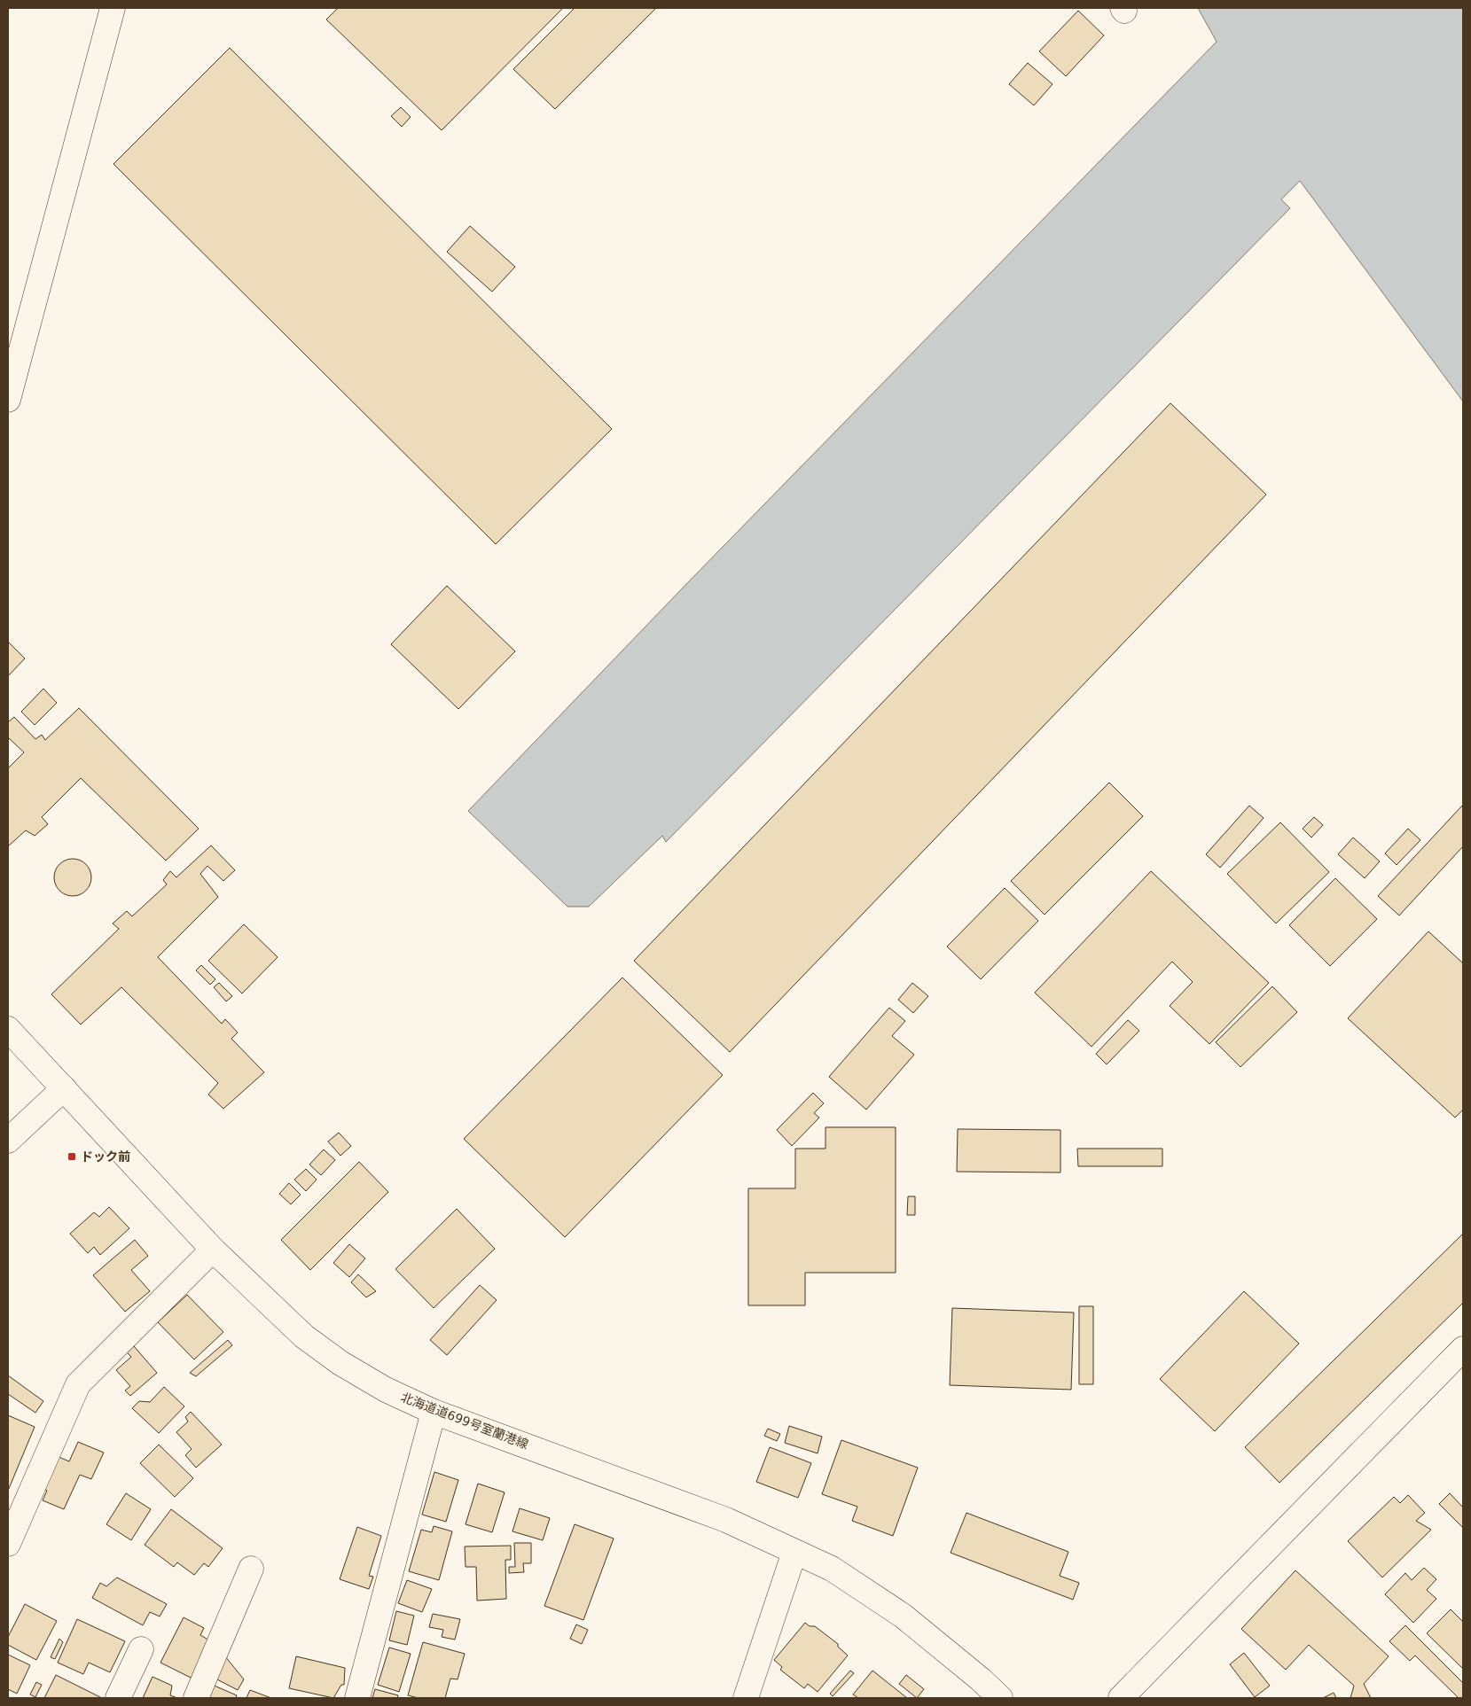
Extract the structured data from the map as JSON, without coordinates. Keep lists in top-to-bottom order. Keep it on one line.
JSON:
{"streets":{"street":["北海道道699号室蘭港線"]},"places":{"transit":["ドック前"]}}
